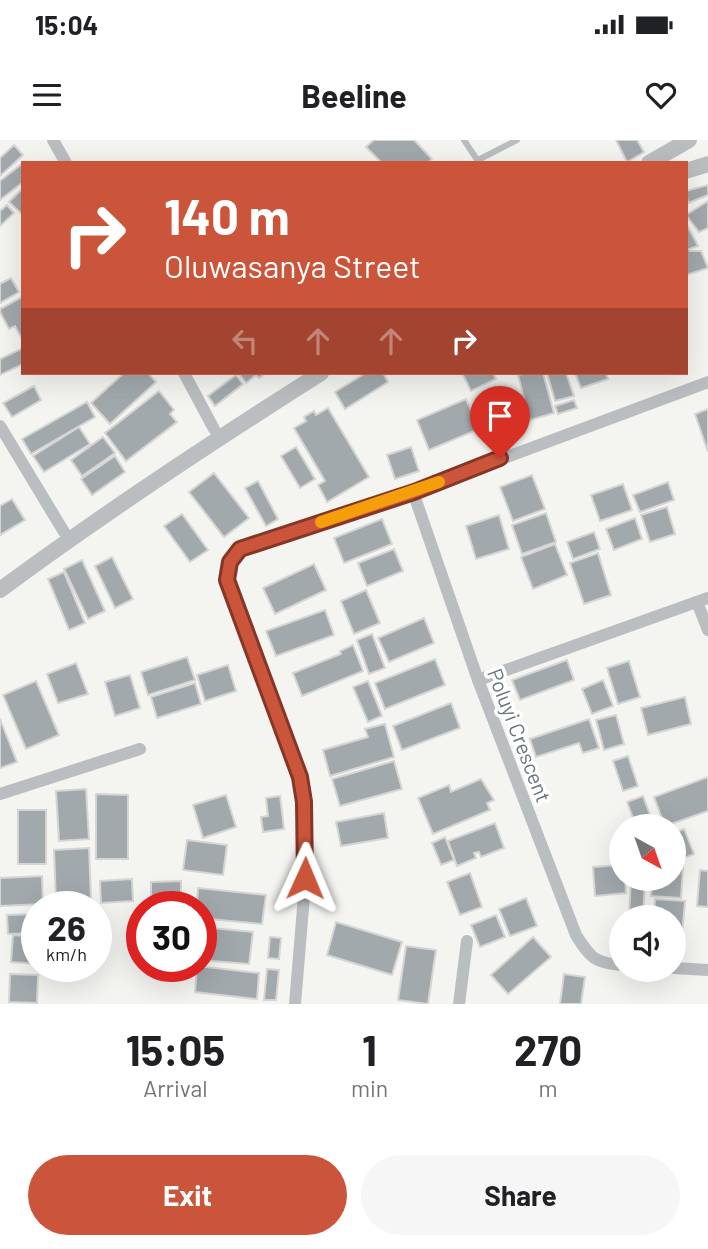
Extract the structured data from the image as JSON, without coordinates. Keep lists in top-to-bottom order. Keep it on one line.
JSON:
{"streets":{"street":["Poluyi Crescent"]},"north":"bottom right","page":{"status":"15:04","header":"Beeline","turn":["140 m","Oluwasanya Street"],"speed":"26 km/h","limit":"30","eta":["15:05","Arrival","1","min","270","m"],"buttons":["Exit","Share"]}}
